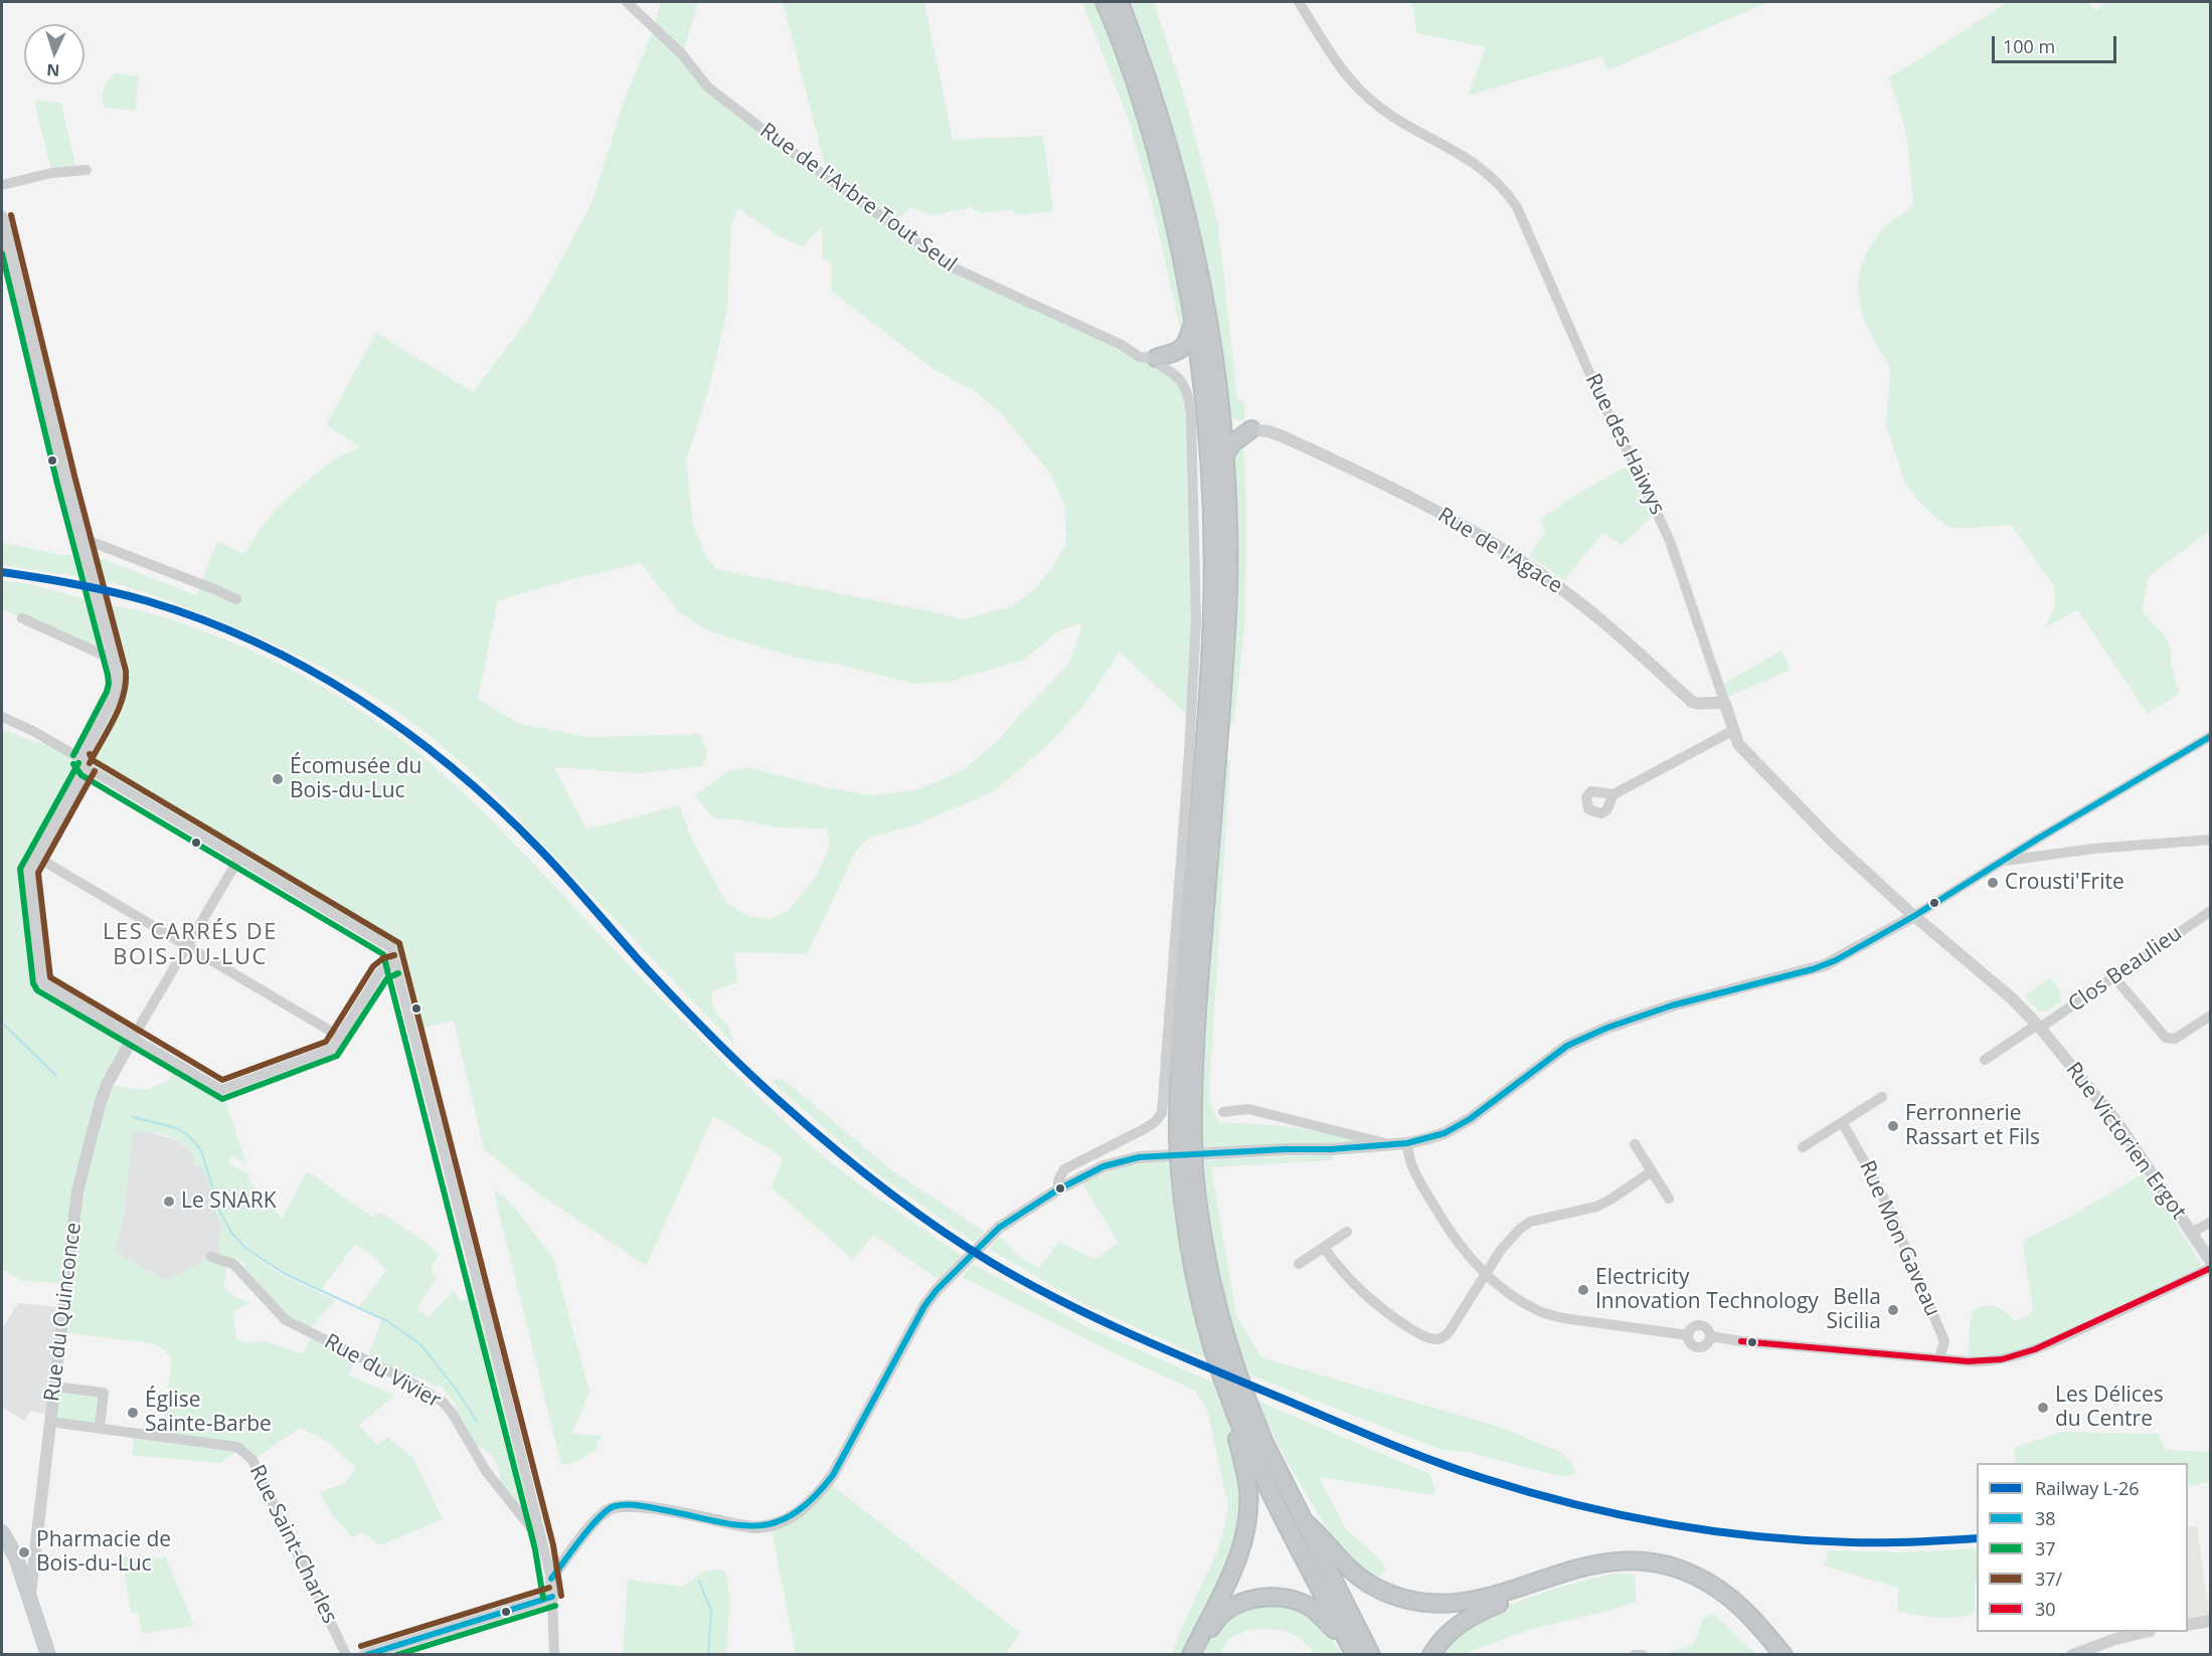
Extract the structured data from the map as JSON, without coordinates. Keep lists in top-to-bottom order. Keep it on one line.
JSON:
{"streets":{"street":["Rue de l'Arbre Tout Seul","Rue des Haiwys","Rue de l'Agace","Clos Beaulieu","Rue Victorien Ergot","Rue Mon Gaveau","Rue du Quinconce","Rue du Vivier","Rue Saint-Charles"]},"crossings":[["Rue des Haiwys","Rue de l'Agace"],["Rue des Haiwys","Rue Victorien Ergot"],["Clos Beaulieu","Rue Victorien Ergot"],["Rue du Quinconce","Rue Saint-Charles"]],"districts":["LES CARRÉS DE BOIS-DU-LUC"],"places":["Écomusée du Bois-du-Luc","Crousti'Frite","Ferronnerie Rassart et Fils","Le SNARK","Electricity Innovation Technology","Bella Sicilia","Les Délices du Centre","Église Sainte-Barbe","Pharmacie de Bois-du-Luc"],"lines":["transit line 37/","transit line 37","rail line L-26","transit line 38","transit line 30"],"legend":["Railway L-26","38","37","37/","30"],"scale_bar":"100 m","north":"bottom"}
